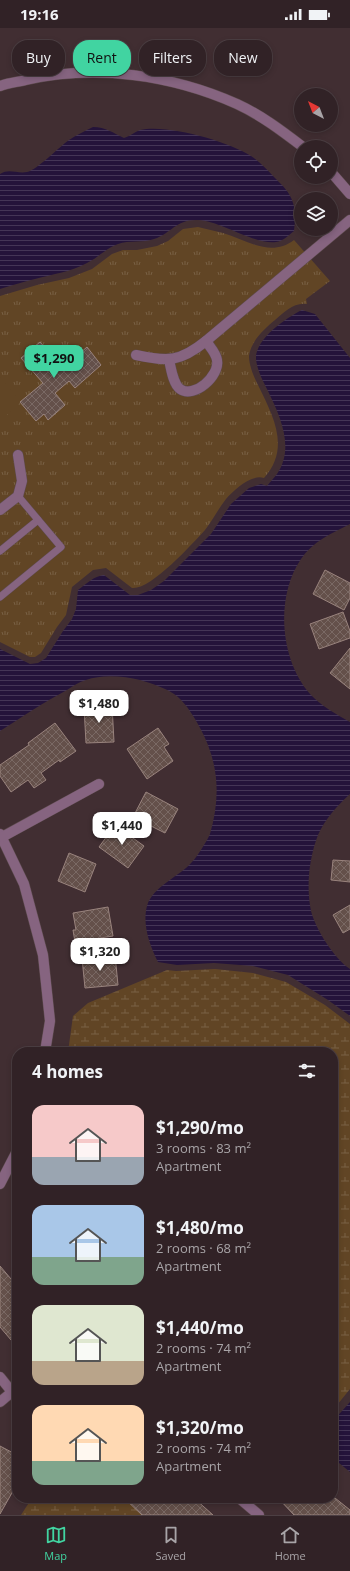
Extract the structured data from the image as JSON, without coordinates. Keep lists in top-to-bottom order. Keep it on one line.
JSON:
{"north":"top left","page":{"status":"19:16","chip":["Buy","Rent","Filters","New"],"price":["$1,290","$1,480","$1,440","$1,320"],"heading":"4 homes","list":[{"name":"$1,290/mo","note":"3 rooms · 83 m² · Apartment"},{"name":"$1,480/mo","note":"2 rooms · 68 m² · Apartment"},{"name":"$1,440/mo","note":"2 rooms · 74 m² · Apartment"},{"name":"$1,320/mo","note":"2 rooms · 74 m² · Apartment"}],"tabs":["Map","Saved","Home"]}}
